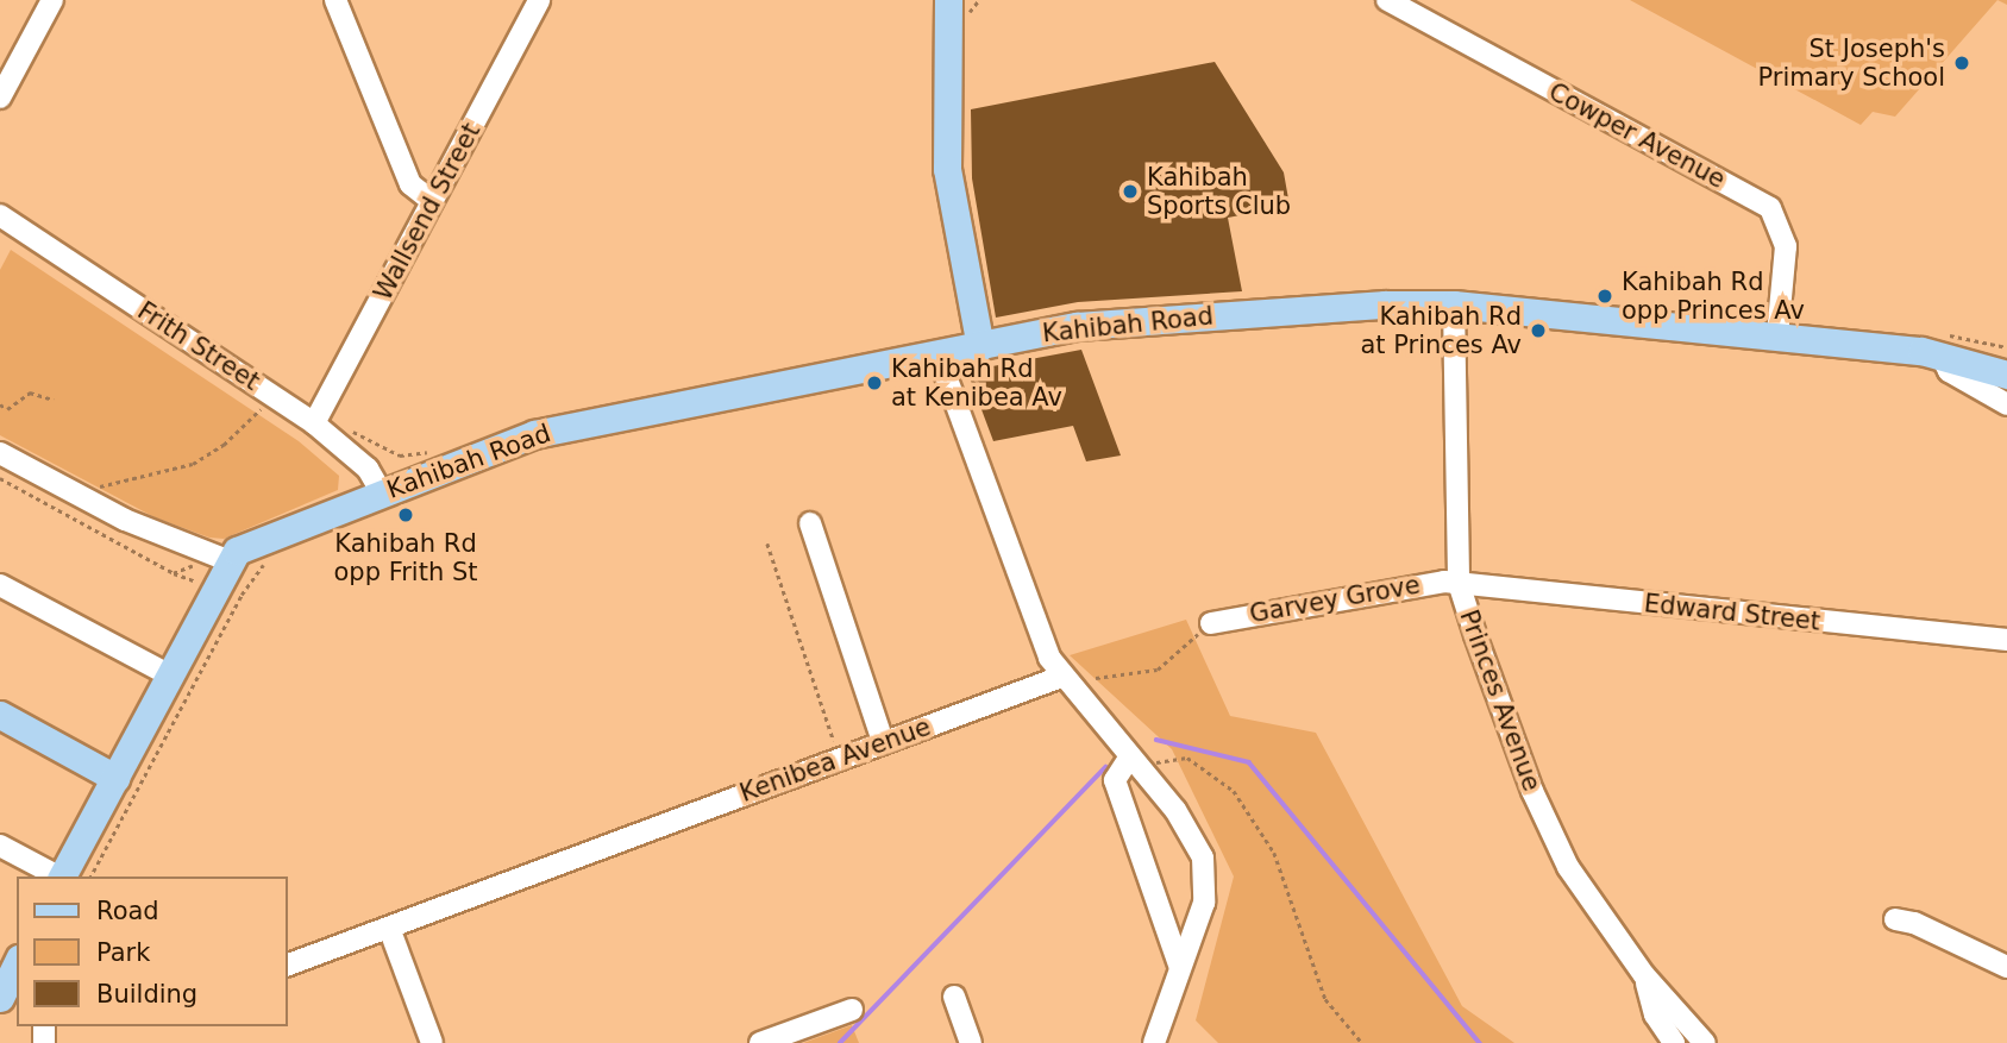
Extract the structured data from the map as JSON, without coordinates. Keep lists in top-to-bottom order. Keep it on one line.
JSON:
{"streets":{"main road":["Kahibah Road"],"street":["Cowper Avenue","Wallsend Street","Frith Street","Garvey Grove","Edward Street","Princes Avenue","Kenibea Avenue"]},"crossings":[["Cowper Avenue","Kahibah Road"],["Wallsend Street","Frith Street"],["Kahibah Road","Frith Street"],["Kahibah Road","Princes Avenue"],["Garvey Grove","Edward Street"],["Garvey Grove","Princes Avenue"],["Edward Street","Princes Avenue"]],"places":["St Joseph's Primary School","Kahibah Sports Club","Kahibah Rd opp Princes Av","Kahibah Rd at Princes Av","Kahibah Rd at Kenibea Av","Kahibah Rd opp Frith St"],"legend":["Road","Park","Building"]}
